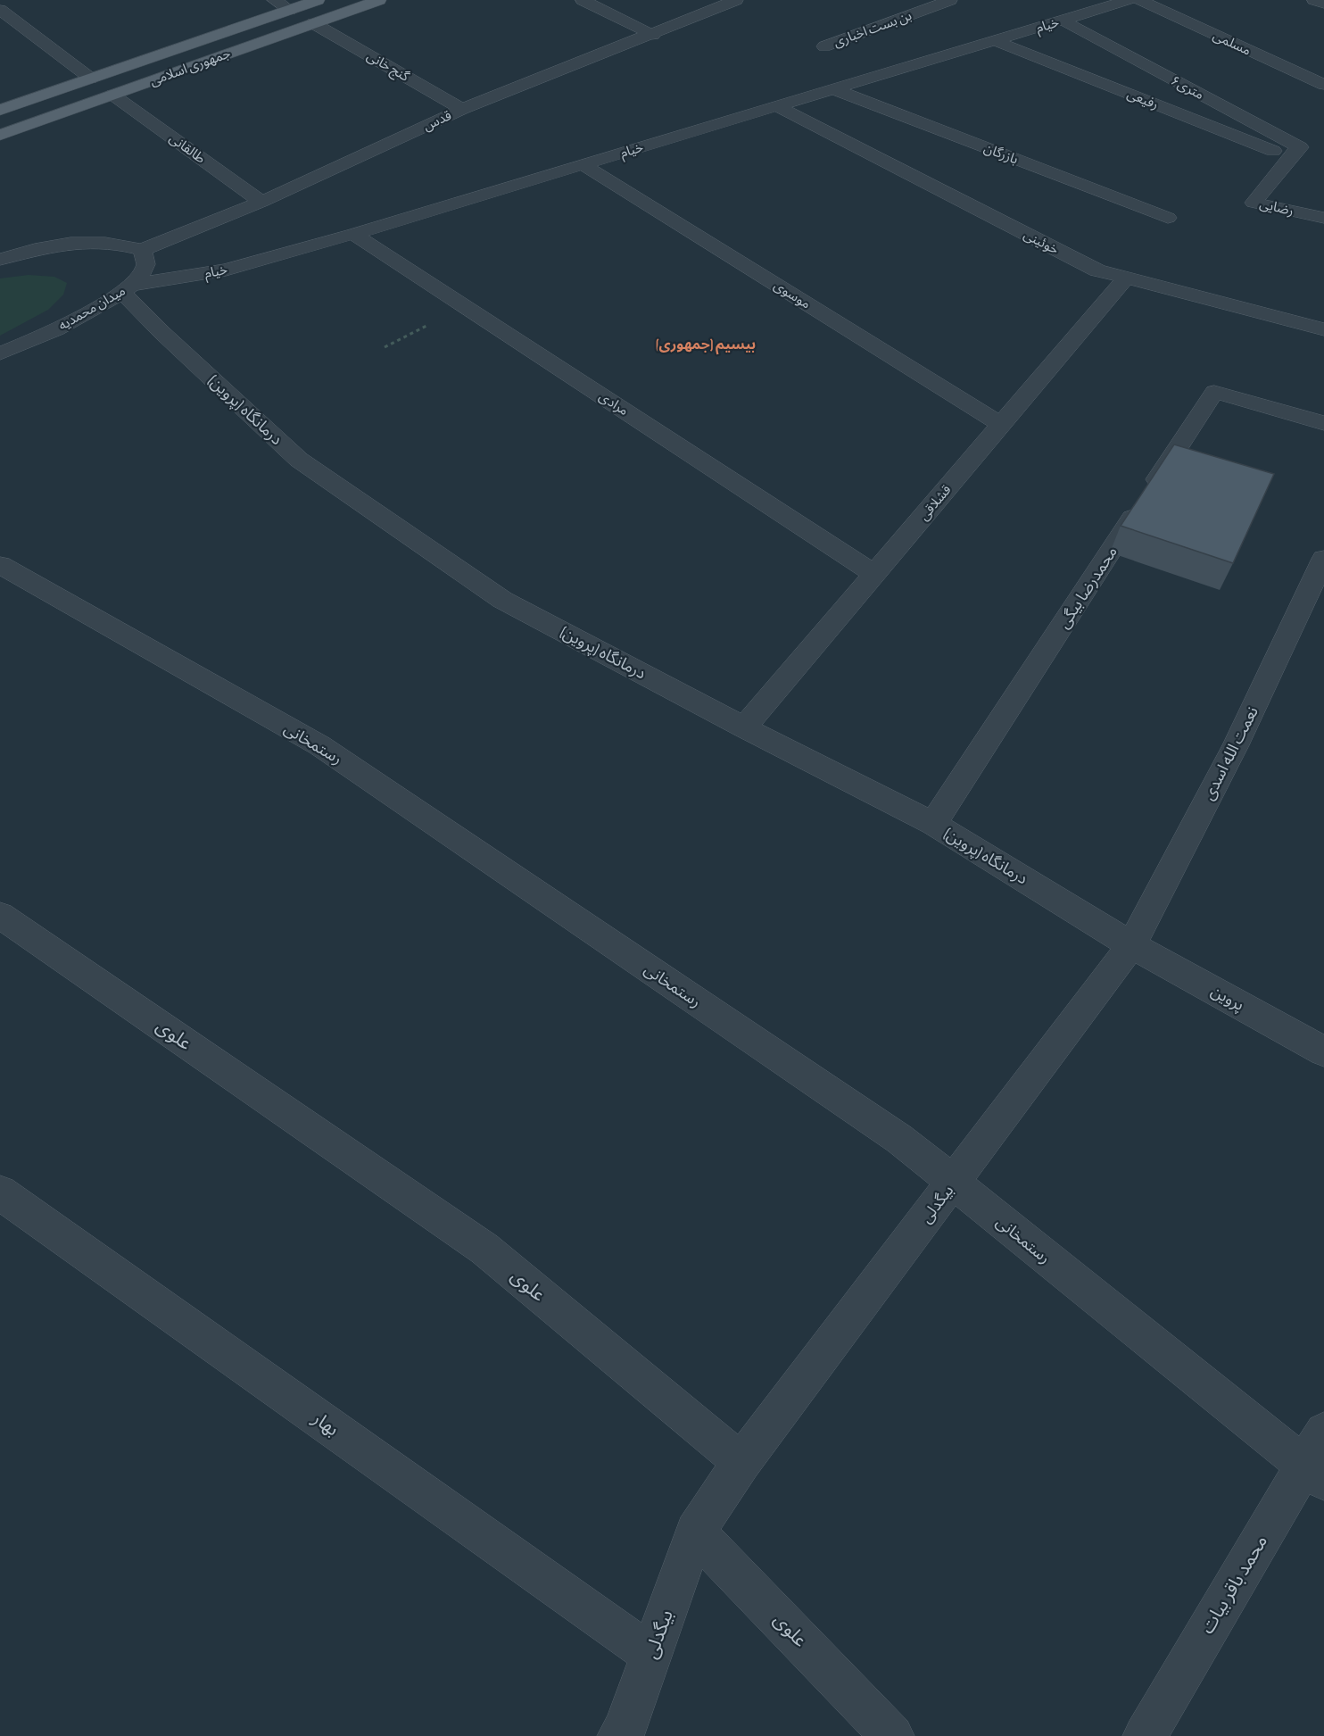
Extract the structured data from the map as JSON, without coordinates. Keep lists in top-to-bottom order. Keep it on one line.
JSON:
{"streets":{"main road":["جمهوری اسلامی"],"street":["خیام","بن بست اخباری","مسلمی","گنج خانی","۶متری","رفیعی","قدس","طالقانی","بازرگان","رضایی","خوئینی","موسوی","میدان محمدیه","مرادی","درمانگاه (پروین)","قشلاقی","محمدرضا بیگی","رستمخانی","نعمت الله اسدی","پروین","علوی","بیگدلی","بهار","محمد باقر بیات"]},"crossings":[["خیام","۶متری"],["خیام","رفیعی"],["خیام","بازرگان"],["خیام","خوئینی"],["خیام","موسوی"],["خیام","میدان محمدیه"],["خیام","مرادی"],["خیام","درمانگاه (پروین)"],["گنج خانی","جمهوری اسلامی"],["گنج خانی","قدس"],["جمهوری اسلامی","طالقانی"],["۶متری","رفیعی"],["۶متری","رضایی"],["رفیعی","رضایی"],["قدس","طالقانی"],["قدس","میدان محمدیه"],["خوئینی","قشلاقی"],["موسوی","قشلاقی"],["میدان محمدیه","درمانگاه (پروین)"],["مرادی","قشلاقی"],["درمانگاه (پروین)","قشلاقی"],["درمانگاه (پروین)","محمدرضا بیگی"],["درمانگاه (پروین)","نعمت الله اسدی"],["درمانگاه (پروین)","پروین"],["درمانگاه (پروین)","بیگدلی"],["رستمخانی","بیگدلی"],["رستمخانی","محمد باقر بیات"],["نعمت الله اسدی","پروین"],["نعمت الله اسدی","بیگدلی"],["پروین","بیگدلی"],["علوی","بیگدلی"],["بیگدلی","بهار"]],"districts":["(بیسیم (جمهوری"]}
